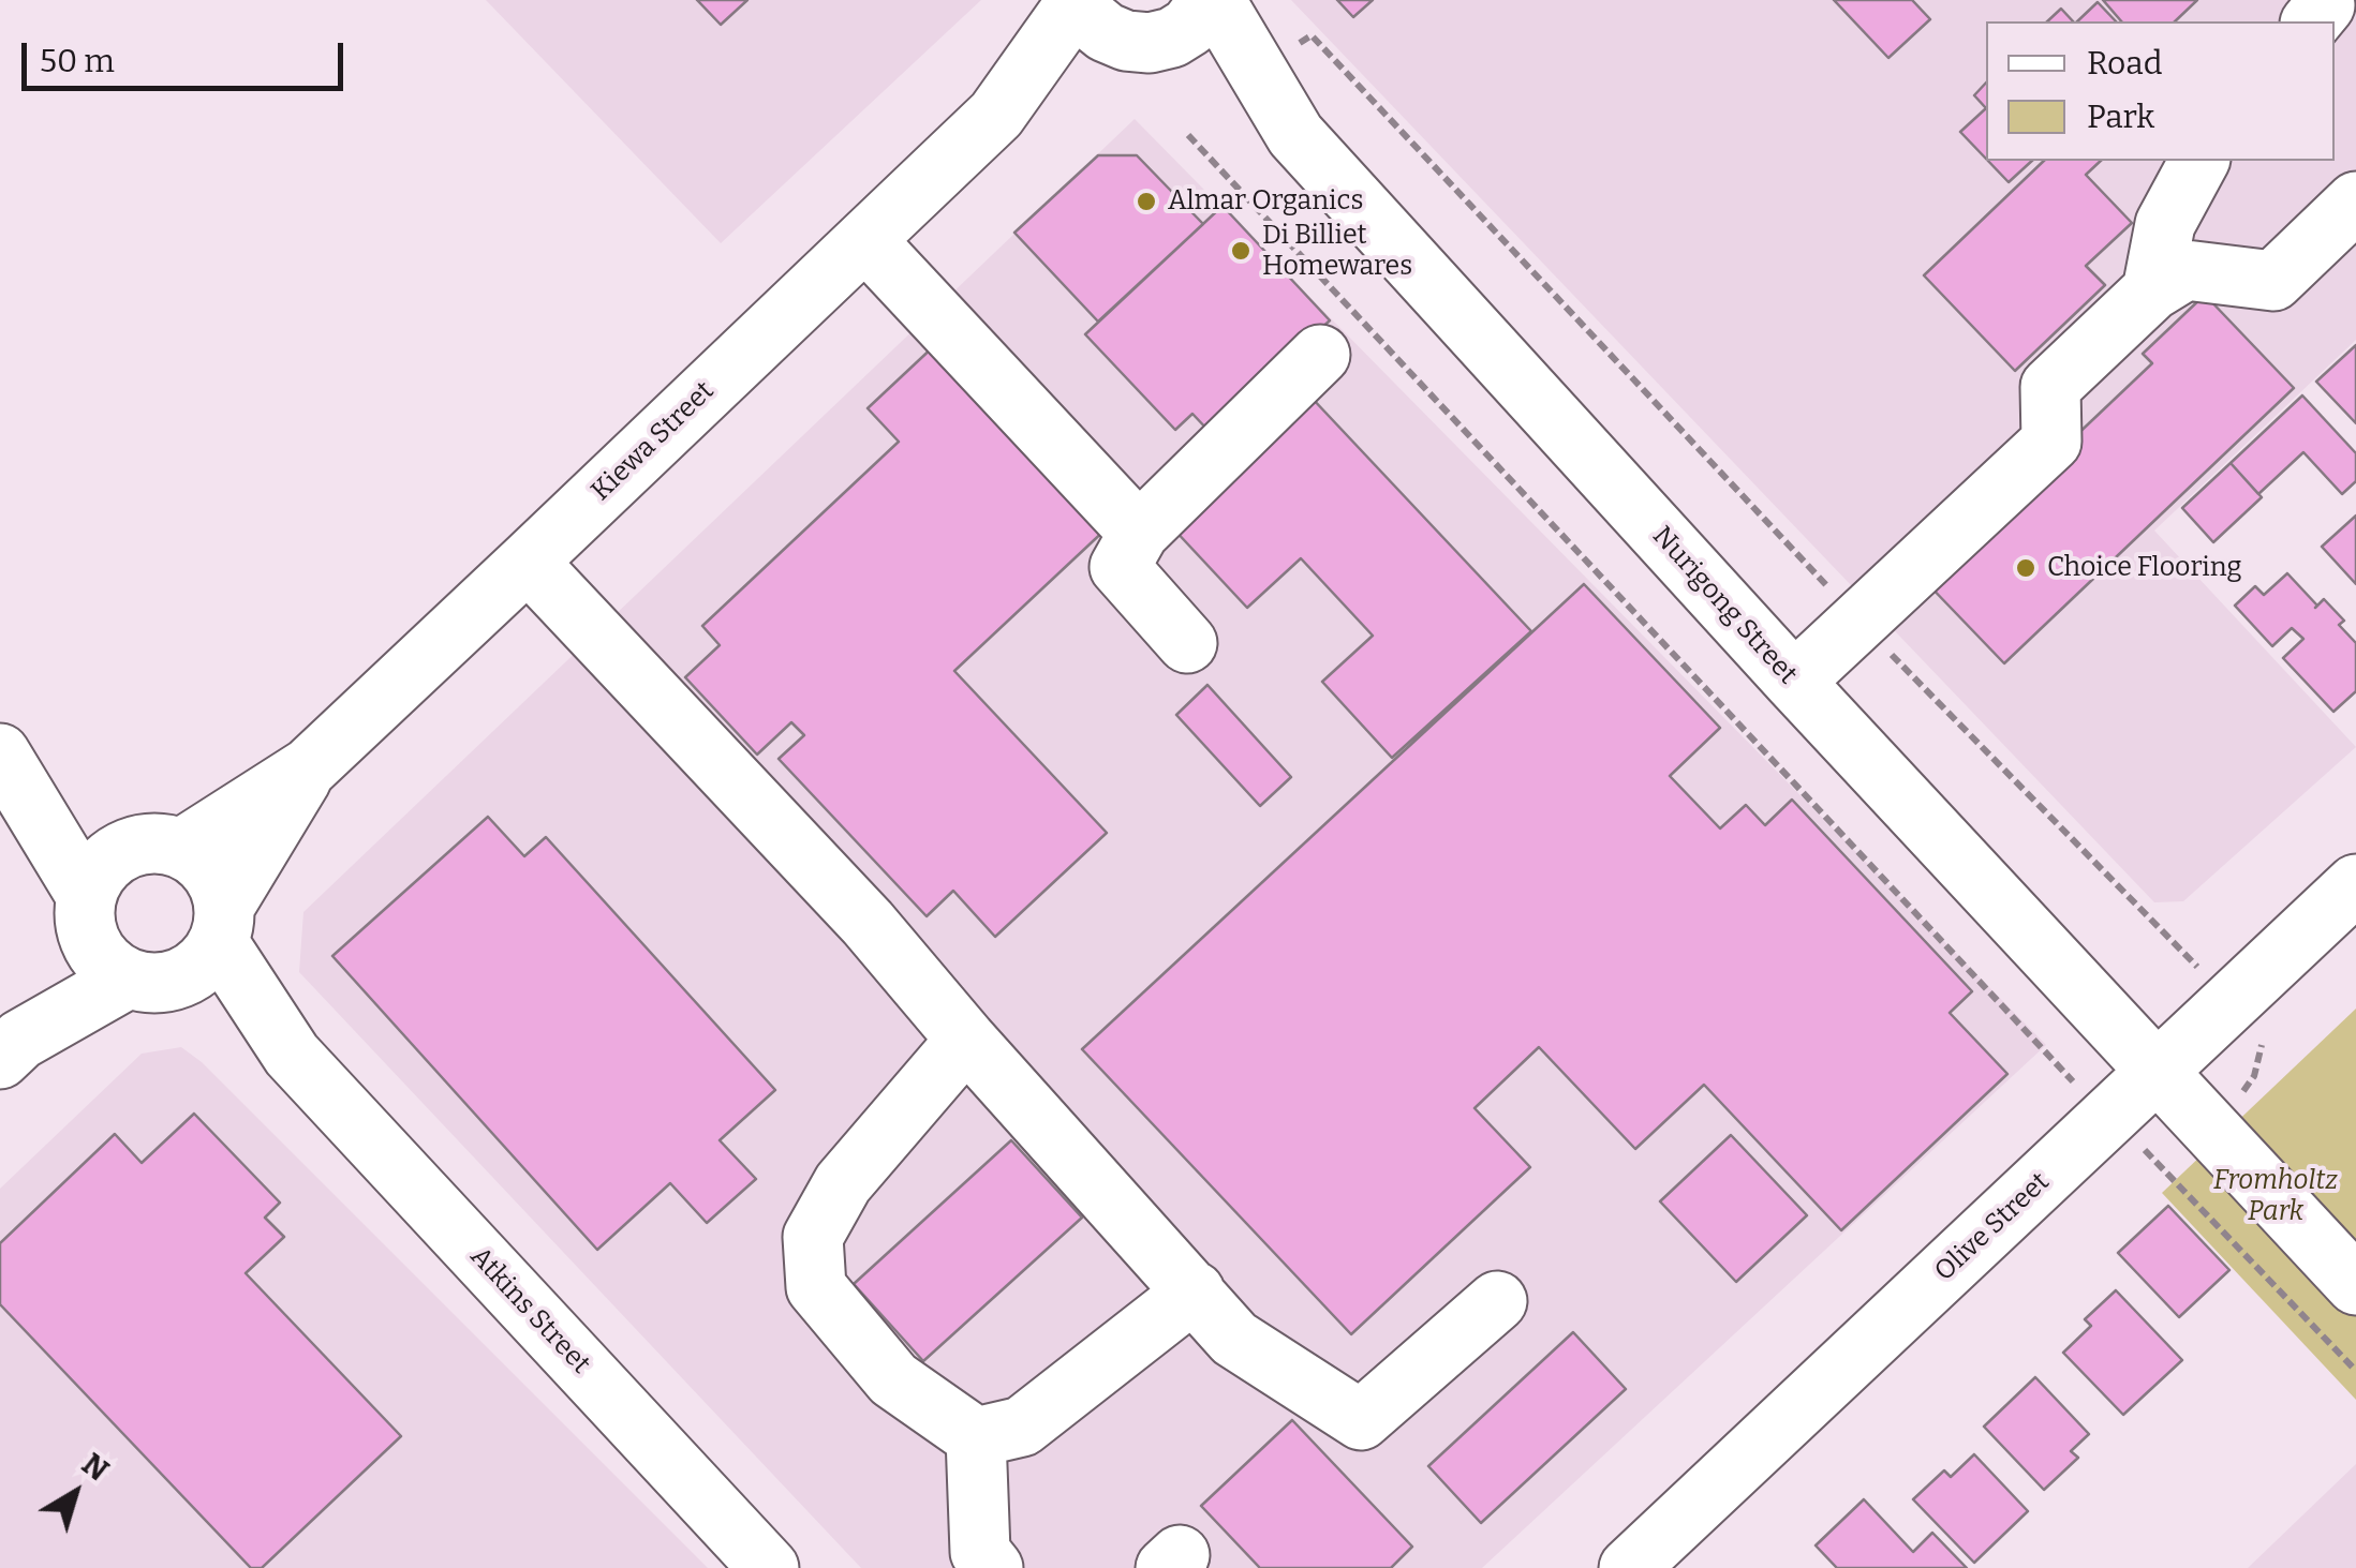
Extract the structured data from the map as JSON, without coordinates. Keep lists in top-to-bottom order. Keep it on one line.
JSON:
{"streets":{"street":["Kiewa Street","Nurigong Street","Olive Street","Atkins Street"]},"crossings":[["Kiewa Street","Nurigong Street"],["Kiewa Street","Atkins Street"],["Nurigong Street","Olive Street"]],"parks":["Fromholtz Park"],"places":["Almar Organics","Di Billiet Homewares","Choice Flooring"],"legend":["Road","Park"],"scale_bar":"50 m","north":"top right"}
